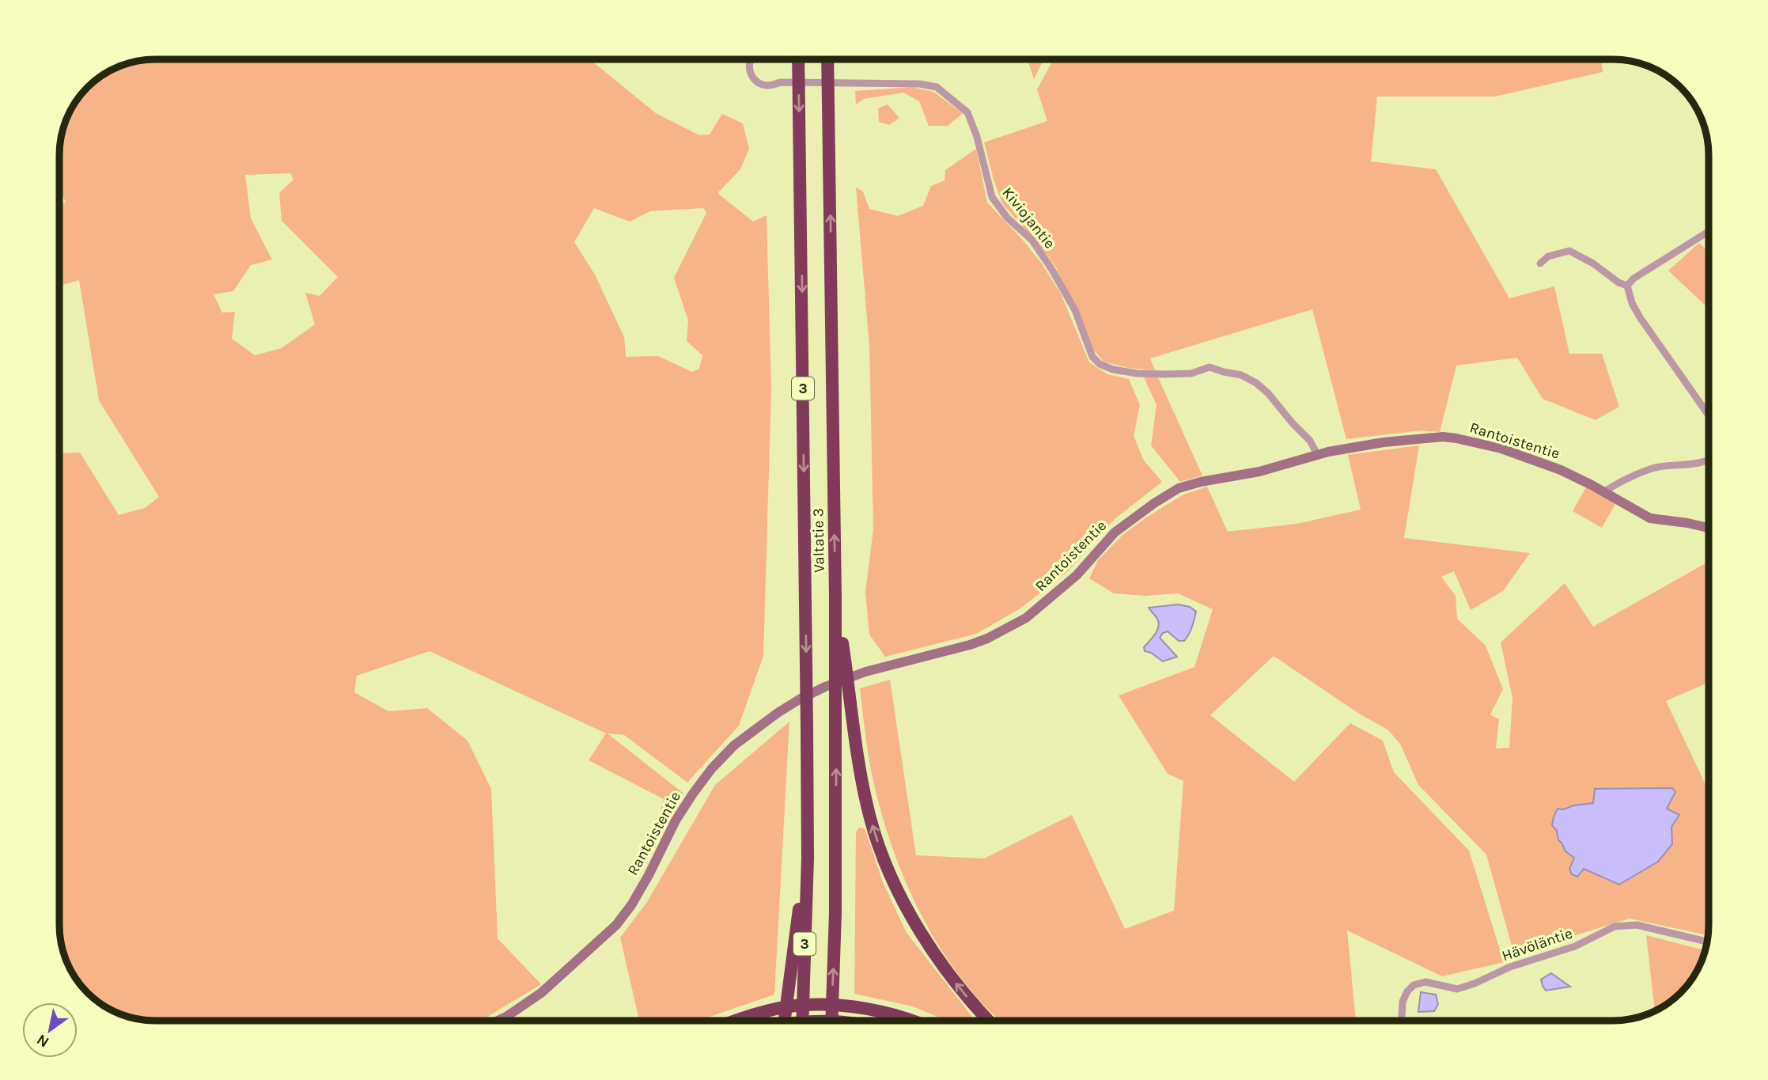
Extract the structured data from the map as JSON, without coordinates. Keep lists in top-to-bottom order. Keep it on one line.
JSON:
{"streets":{"highway":["3","Valtatie 3"],"street":["Kiviojantie","Rantoistentie","Hävöläntie"]},"crossings":[["Kiviojantie","Rantoistentie"]],"north":"bottom left"}
